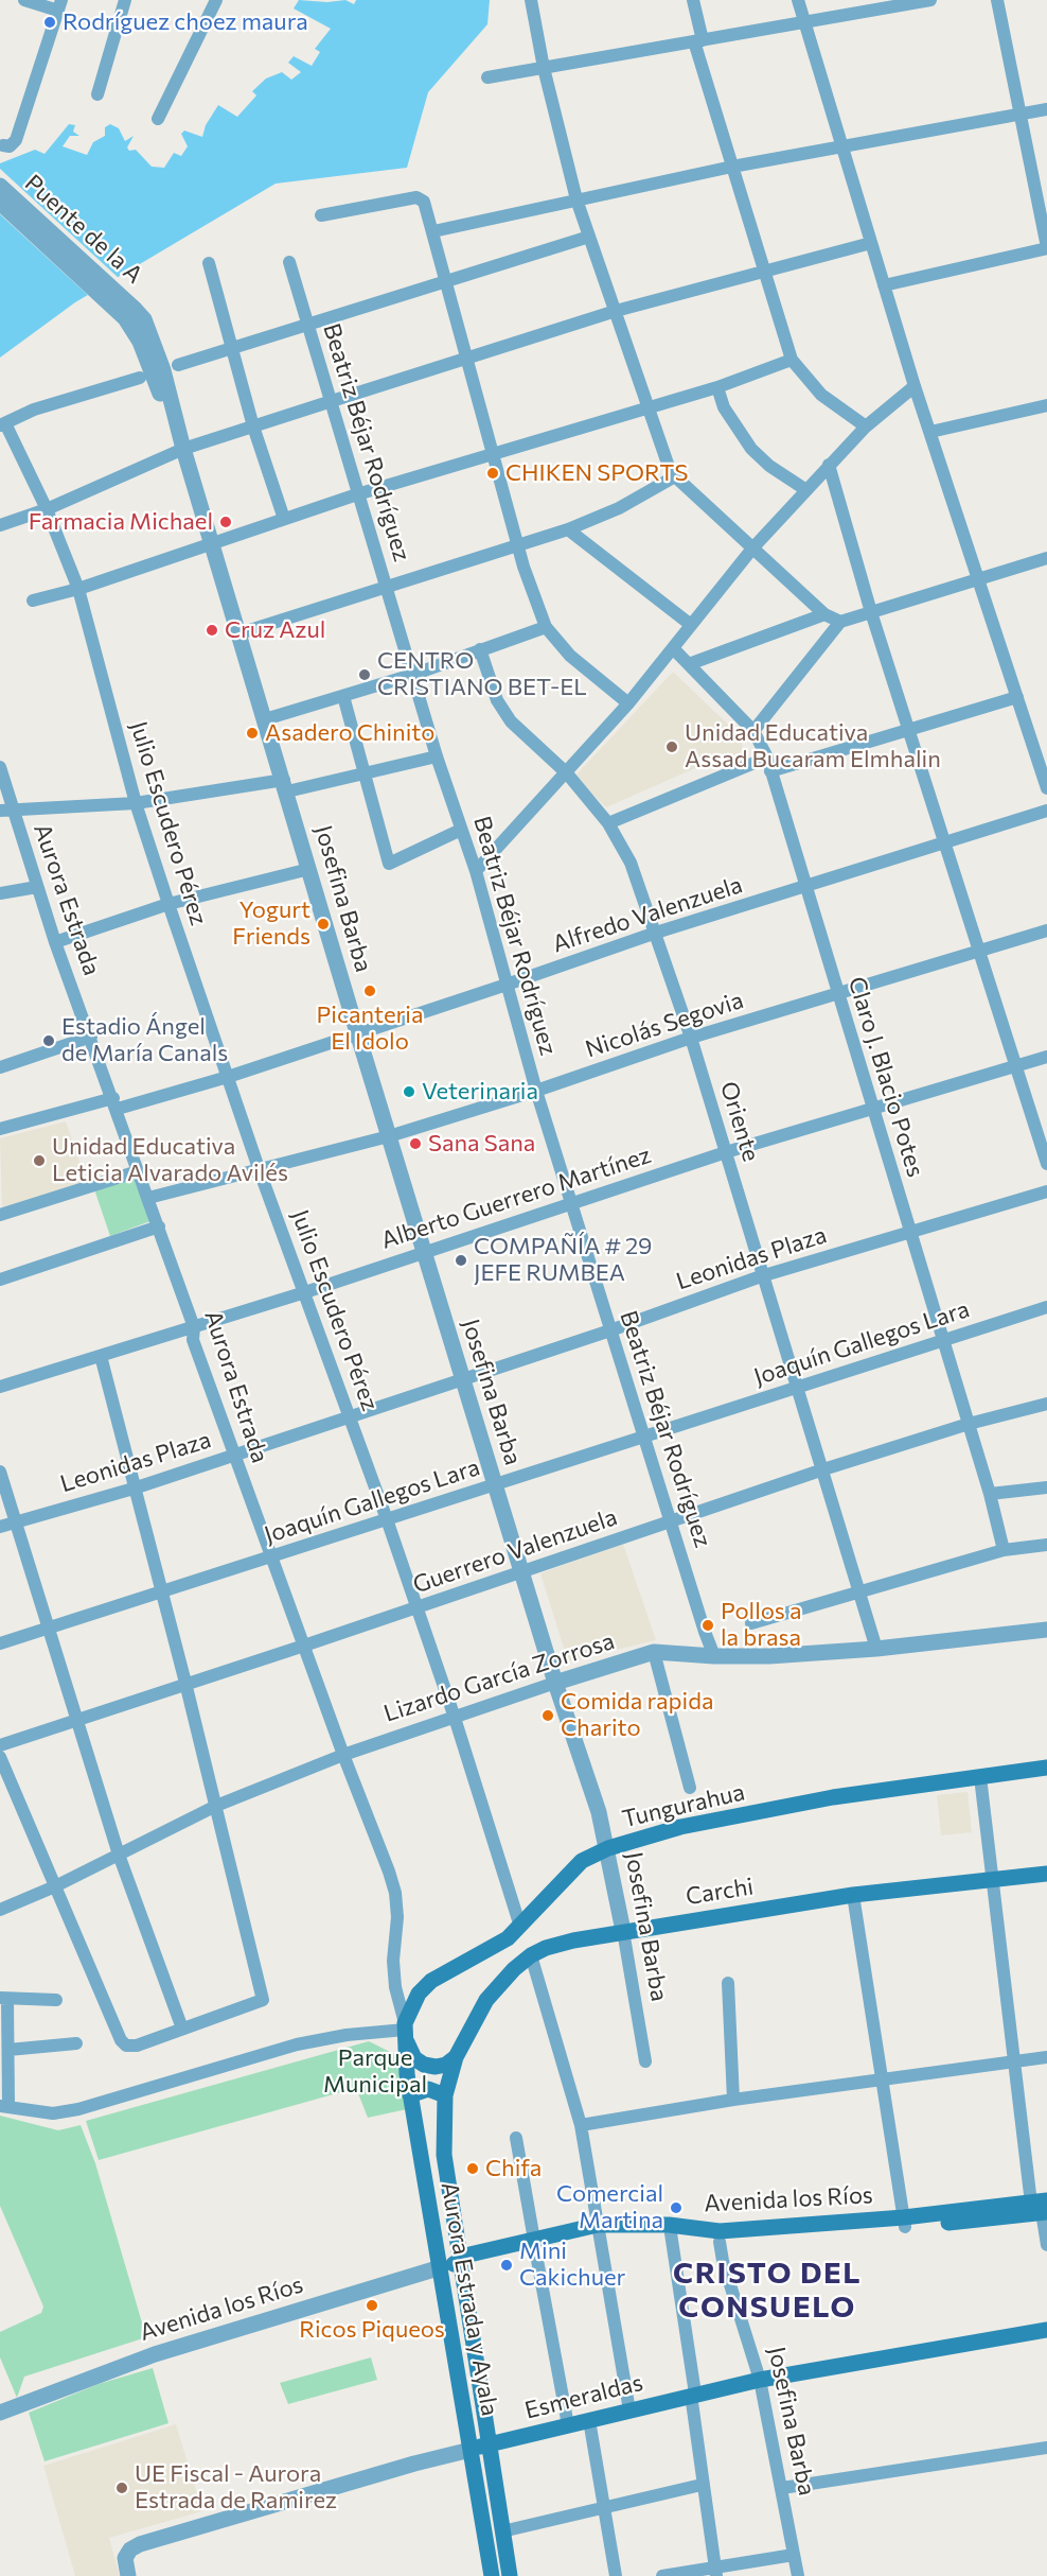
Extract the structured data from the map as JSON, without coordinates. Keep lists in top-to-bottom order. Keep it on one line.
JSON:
{"streets":{"main road":["Tungurahua","Carchi","Avenida los Ríos","Aurora Estrada y Ayala","Esmeraldas"],"street":["Puente de la A","Beatriz Béjar Rodríguez","Julio Escudero Pérez","Josefina Barba","Aurora Estrada","Alfredo Valenzuela","Nicolás Segovia","Claro J. Blacio Potes","Oriente","Alberto Guerrero Martínez","Leonidas Plaza","Joaquín Gallegos Lara","Guerrero Valenzuela","Lizardo García Zorrosa"]},"crossings":[["Puente de la A","Josefina Barba"],["Beatriz Béjar Rodríguez","Alfredo Valenzuela"],["Beatriz Béjar Rodríguez","Nicolás Segovia"],["Beatriz Béjar Rodríguez","Alberto Guerrero Martínez"],["Beatriz Béjar Rodríguez","Leonidas Plaza"],["Beatriz Béjar Rodríguez","Joaquín Gallegos Lara"],["Beatriz Béjar Rodríguez","Guerrero Valenzuela"],["Beatriz Béjar Rodríguez","Lizardo García Zorrosa"],["Julio Escudero Pérez","Alfredo Valenzuela"],["Julio Escudero Pérez","Nicolás Segovia"],["Julio Escudero Pérez","Alberto Guerrero Martínez"],["Julio Escudero Pérez","Leonidas Plaza"],["Julio Escudero Pérez","Joaquín Gallegos Lara"],["Julio Escudero Pérez","Guerrero Valenzuela"],["Julio Escudero Pérez","Lizardo García Zorrosa"],["Julio Escudero Pérez","Tungurahua"],["Josefina Barba","Alfredo Valenzuela"],["Josefina Barba","Nicolás Segovia"],["Josefina Barba","Alberto Guerrero Martínez"],["Josefina Barba","Leonidas Plaza"],["Josefina Barba","Joaquín Gallegos Lara"],["Josefina Barba","Guerrero Valenzuela"],["Josefina Barba","Lizardo García Zorrosa"],["Josefina Barba","Tungurahua"],["Josefina Barba","Carchi"],["Josefina Barba","Avenida los Ríos"],["Josefina Barba","Esmeraldas"],["Aurora Estrada","Alfredo Valenzuela"],["Aurora Estrada","Nicolás Segovia"],["Aurora Estrada","Alberto Guerrero Martínez"],["Aurora Estrada","Leonidas Plaza"],["Aurora Estrada","Joaquín Gallegos Lara"],["Aurora Estrada","Guerrero Valenzuela"],["Aurora Estrada","Lizardo García Zorrosa"],["Aurora Estrada","Tungurahua"],["Aurora Estrada","Aurora Estrada y Ayala"],["Alfredo Valenzuela","Claro J. Blacio Potes"],["Alfredo Valenzuela","Oriente"],["Nicolás Segovia","Claro J. Blacio Potes"],["Nicolás Segovia","Oriente"],["Claro J. Blacio Potes","Alberto Guerrero Martínez"],["Claro J. Blacio Potes","Leonidas Plaza"],["Claro J. Blacio Potes","Joaquín Gallegos Lara"],["Claro J. Blacio Potes","Guerrero Valenzuela"],["Oriente","Alberto Guerrero Martínez"],["Oriente","Leonidas Plaza"],["Oriente","Joaquín Gallegos Lara"],["Oriente","Guerrero Valenzuela"],["Oriente","Lizardo García Zorrosa"],["Tungurahua","Aurora Estrada y Ayala"],["Carchi","Aurora Estrada y Ayala"],["Avenida los Ríos","Aurora Estrada y Ayala"],["Aurora Estrada y Ayala","Esmeraldas"]],"districts":["CRISTO DEL CONSUELO"],"parks":["Parque Municipal"],"places":["Rodríguez choez maura","CHIKEN SPORTS","Farmacia Michael","Cruz Azul","CENTRO CRISTIANO BET-EL","Asadero Chinito","Unidad Educativa Assad Bucaram Elmhalin","Yogurt Friends","Picanteria El Idolo","Estadio Ángel de María Canals","Veterinaria","Sana Sana","Unidad Educativa Leticia Alvarado Avilés","COMPAÑÍA # 29 JEFE RUMBEA","Pollos a la brasa","Comida rapida Charito","Chifa","Comercial Martina","Mini Cakichuer","Ricos Piqueos","UE Fiscal - Aurora Estrada de Ramirez"]}
